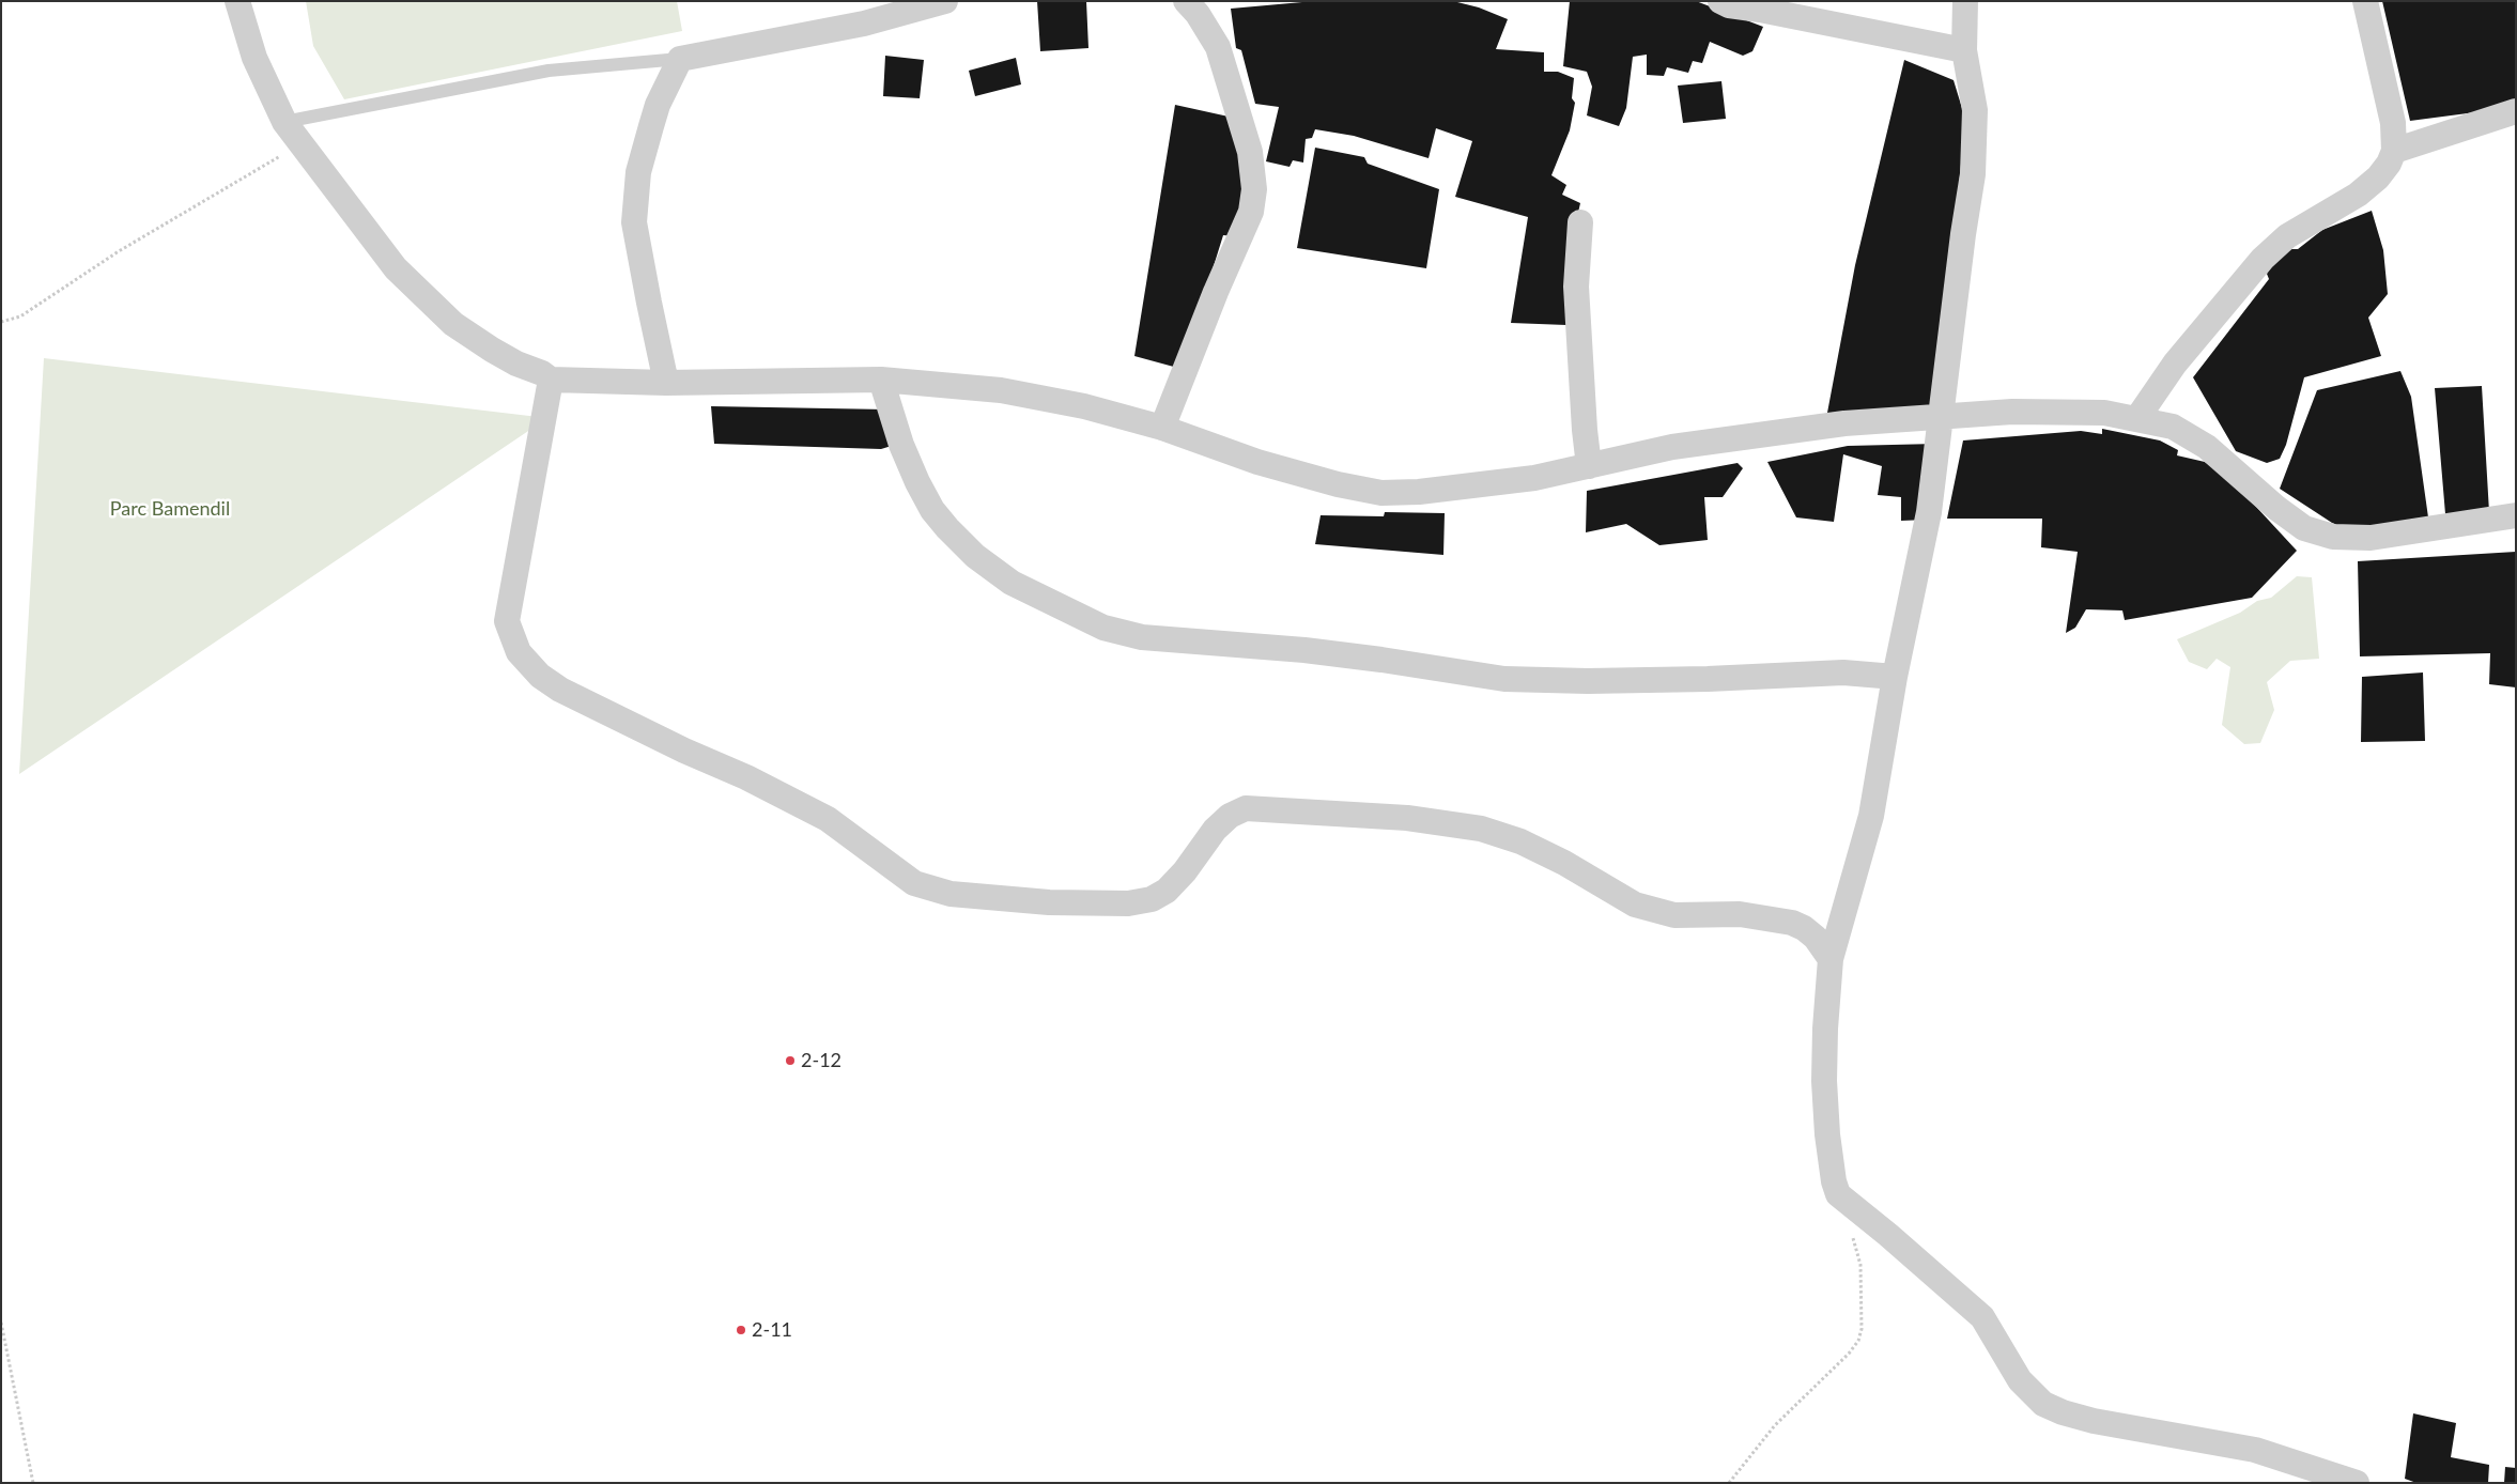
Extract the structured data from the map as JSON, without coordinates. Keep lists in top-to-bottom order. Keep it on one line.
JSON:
{"parks":["Parc Bamendil"],"places":["2-12","2-11"]}
